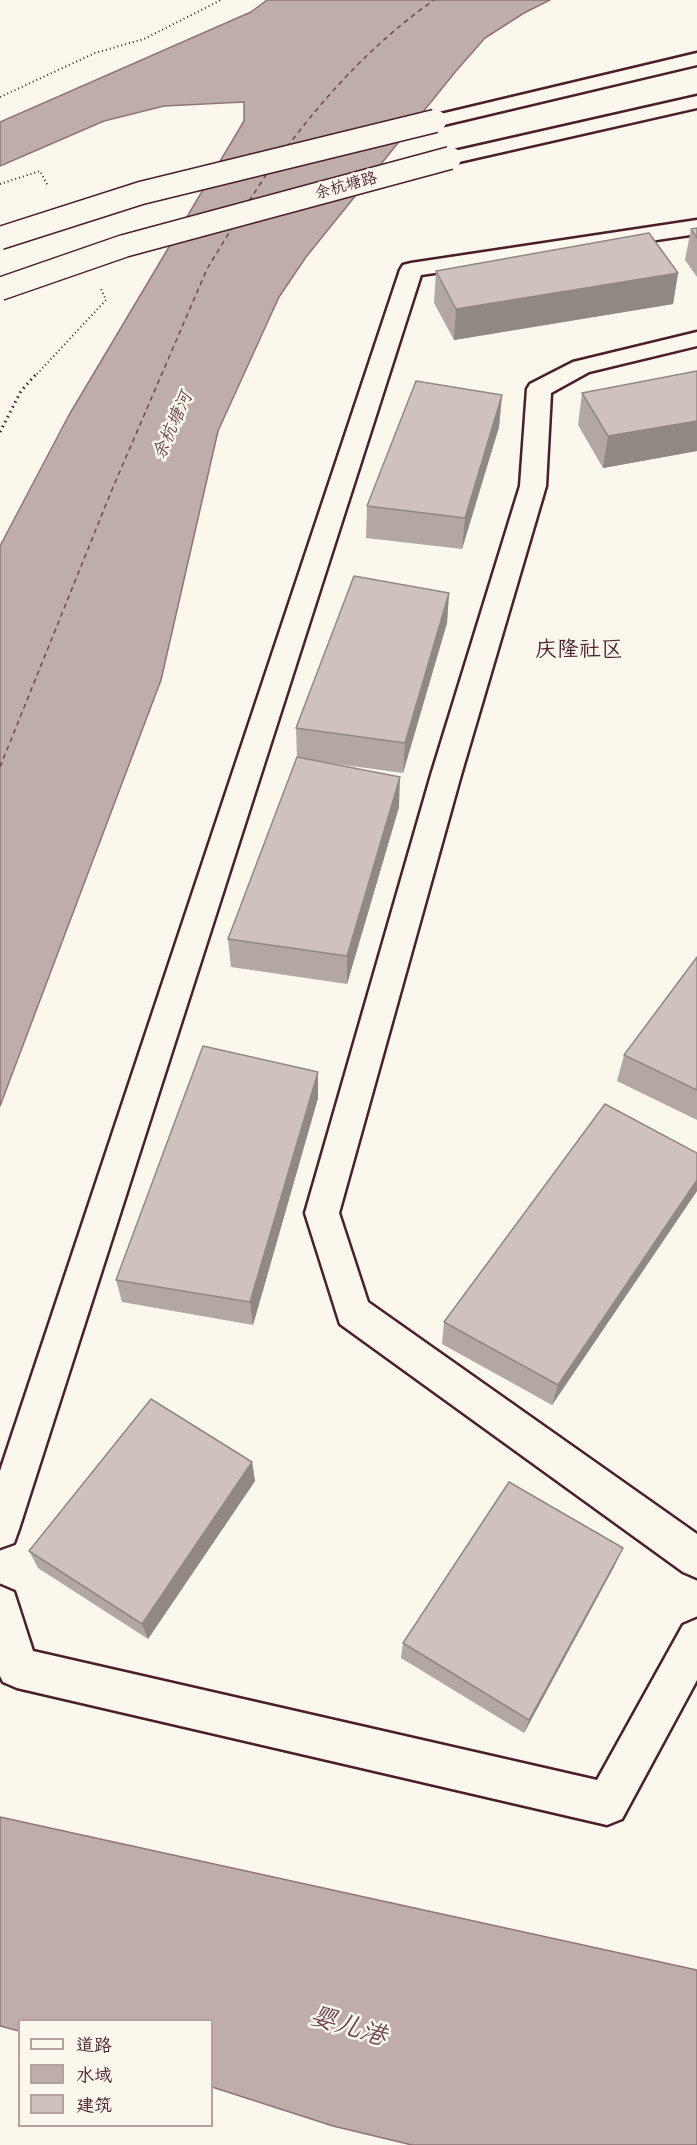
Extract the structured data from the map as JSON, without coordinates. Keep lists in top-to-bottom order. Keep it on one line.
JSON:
{"streets":{"street":["余杭塘路"]},"districts":["庆隆社区"],"water":["余杭塘河","婴儿港"],"legend":["道路","水域","建筑"]}
